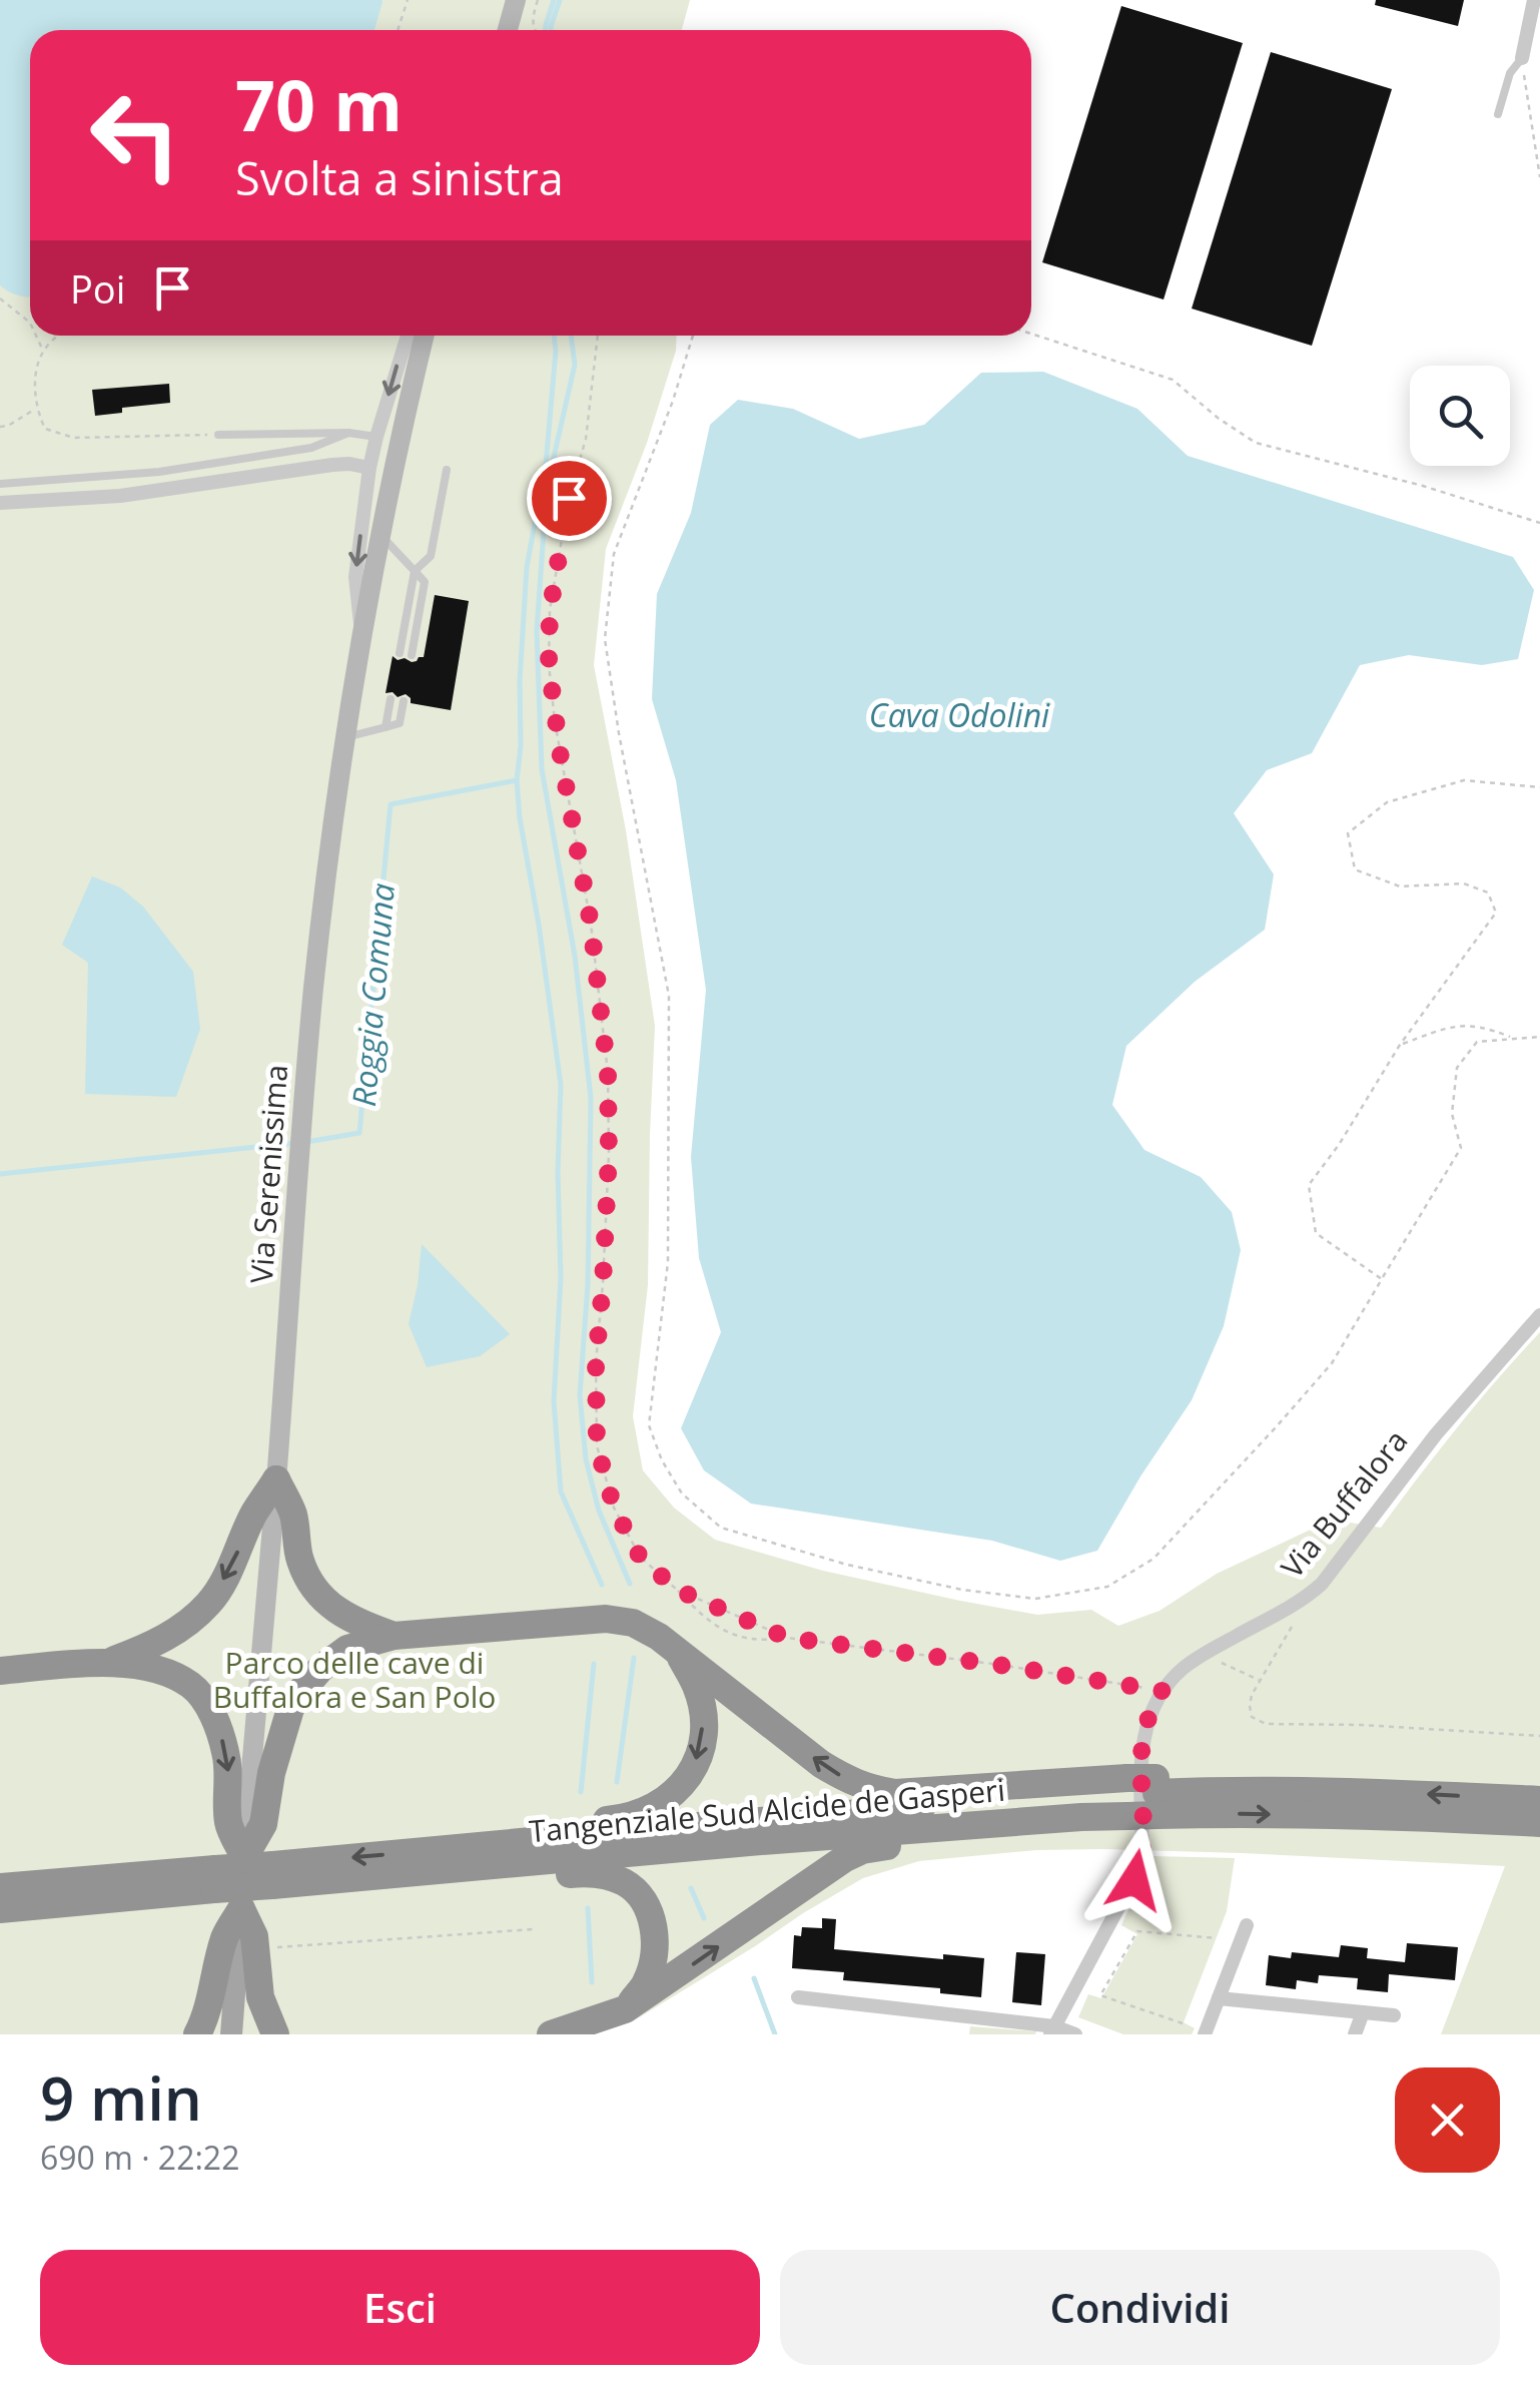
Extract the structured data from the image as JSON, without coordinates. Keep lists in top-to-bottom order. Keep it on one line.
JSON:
{"streets":{"highway":["Tangenziale Sud Alcide de Gasperi"],"main road":["Via Serenissima"],"street":["Via Buffalora"]},"water":["Cava Odolini","Roggia Comuna"],"parks":["Parco delle cave di Buffalora e San Polo"],"page":{"turn":["70 m","Svolta a sinistra"],"then":"Poi","heading":["9 min","690 m · 22:22"],"buttons":["Esci","Condividi"]}}
